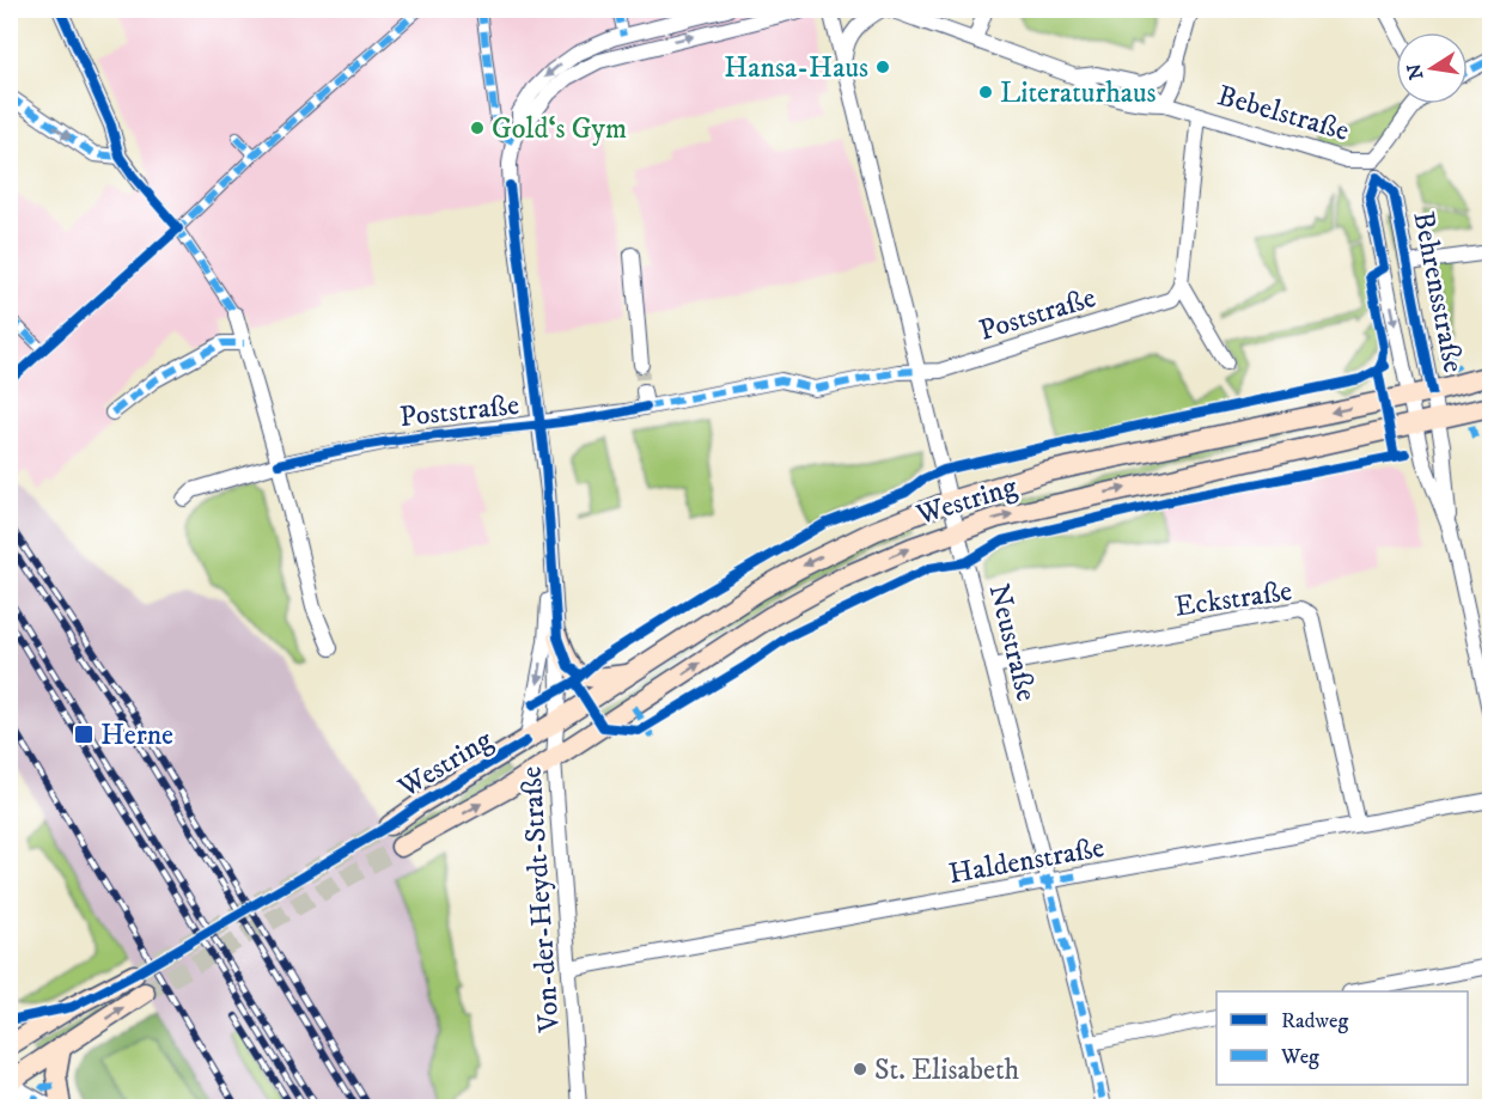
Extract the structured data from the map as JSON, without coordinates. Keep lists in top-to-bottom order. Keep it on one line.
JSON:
{"streets":{"main road":["Westring"],"street":["Bebelstraße","Behrensstraße","Poststraße","Eckstraße","Neustraße","Haldenstraße","Von-der-Heydt-Straße"]},"crossings":[["Bebelstraße","Behrensstraße"],["Behrensstraße","Westring"],["Poststraße","Neustraße"],["Poststraße","Von-der-Heydt-Straße"],["Westring","Neustraße"],["Westring","Von-der-Heydt-Straße"],["Eckstraße","Neustraße"],["Eckstraße","Haldenstraße"],["Neustraße","Haldenstraße"],["Haldenstraße","Von-der-Heydt-Straße"]],"places":{"other":["Hansa-Haus","Literaturhaus","Gold‘s Gym","St. Elisabeth"],"transit":["Herne"]},"legend":["Radweg","Weg"],"north":"left"}
